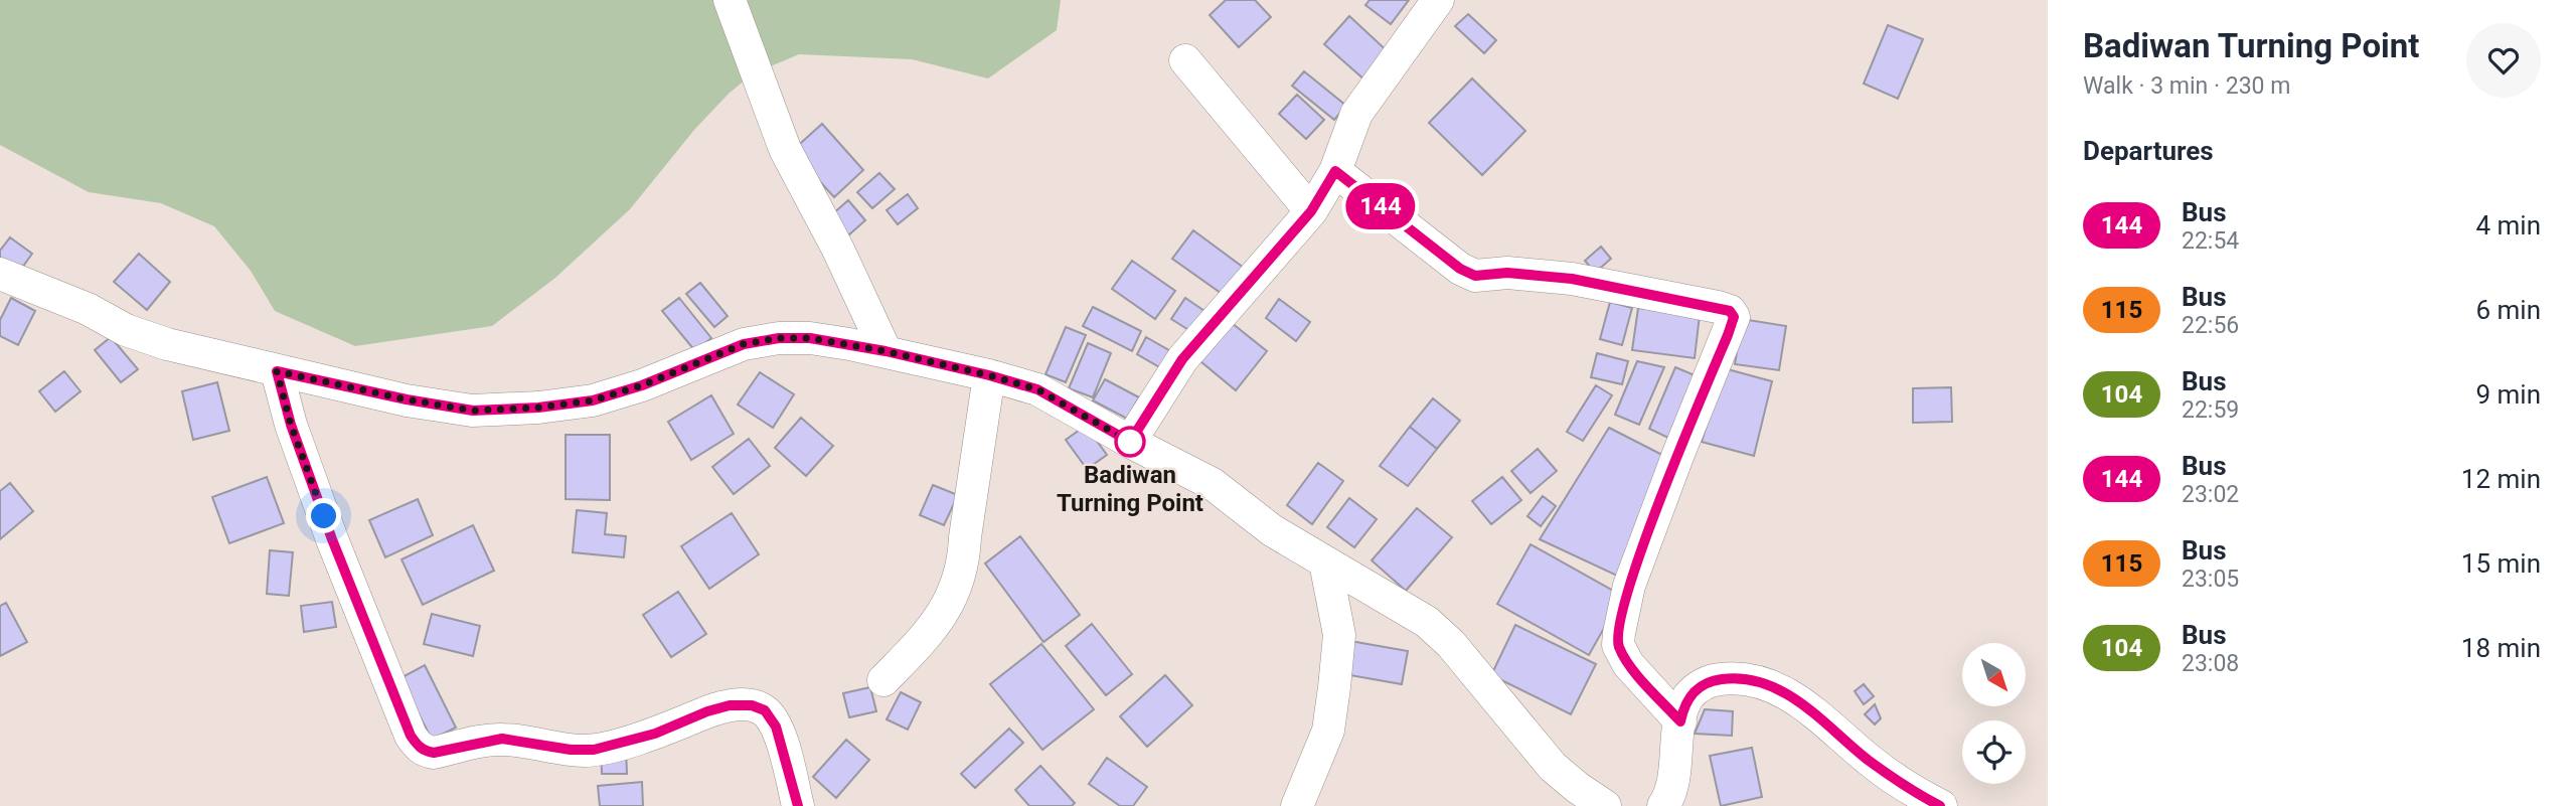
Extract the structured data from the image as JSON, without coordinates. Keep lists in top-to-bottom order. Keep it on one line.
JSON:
{"places":["Badiwan Turning Point"],"lines":["bus line 144"],"north":"bottom right","page":{"on_map":"144","heading":[["Badiwan Turning Point","Walk · 3 min · 230 m"],"Departures"],"list":[{"mark":"144","name":"Bus","note":"22:54","value":"4 min"},{"mark":"115","name":"Bus","note":"22:56","value":"6 min"},{"mark":"104","name":"Bus","note":"22:59","value":"9 min"},{"mark":"144","name":"Bus","note":"23:02","value":"12 min"},{"mark":"115","name":"Bus","note":"23:05","value":"15 min"},{"mark":"104","name":"Bus","note":"23:08","value":"18 min"}]}}
